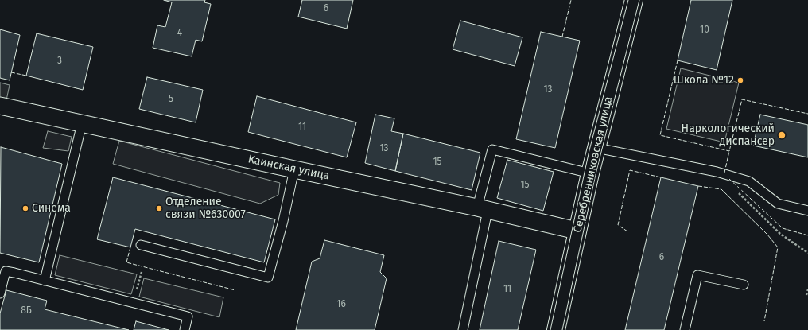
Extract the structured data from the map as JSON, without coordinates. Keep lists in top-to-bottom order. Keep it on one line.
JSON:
{"streets":{"street":["Серебренниковская улица","Каинская улица"]},"crossings":[["Серебренниковская улица","Каинская улица"]],"places":["Школа №12","Наркологический диспансер","Синема","Отделение связи №630007"],"house_numbers":["6","10","4","3","13","5","11","13","15","15","6","11","16","8Б"]}
